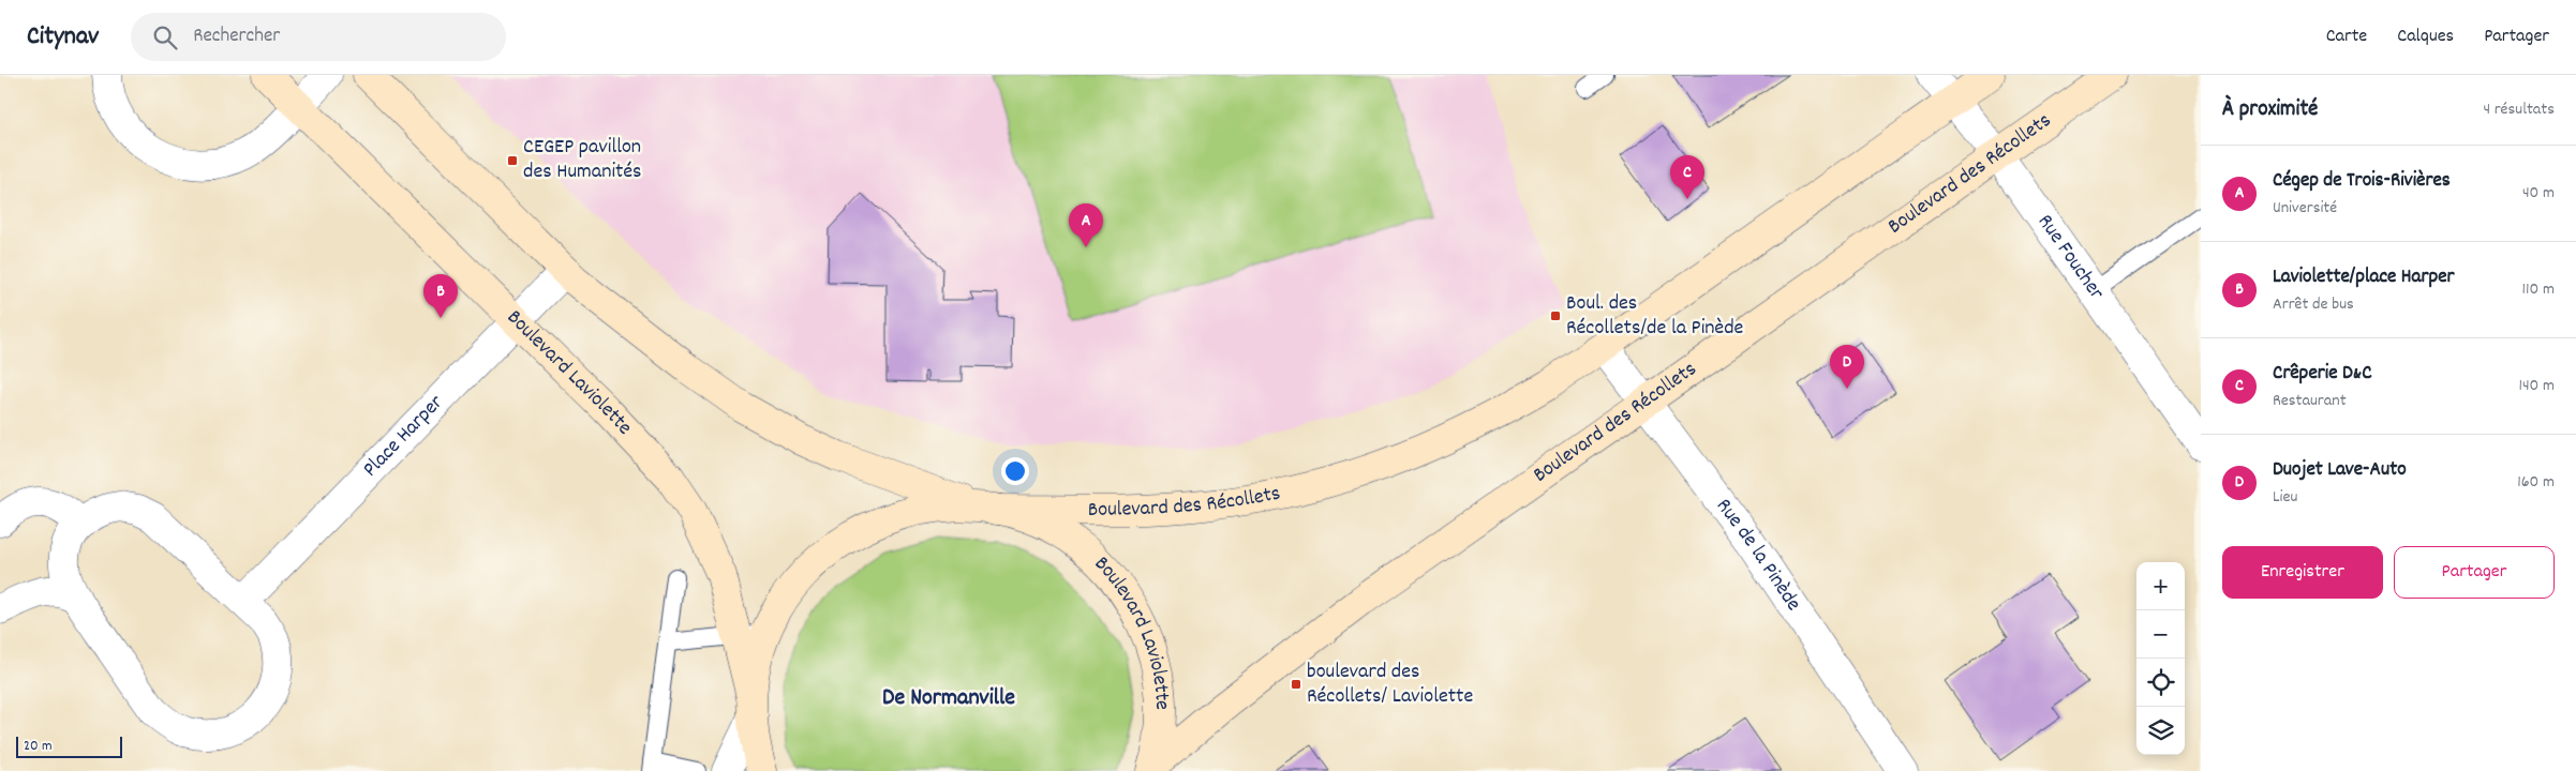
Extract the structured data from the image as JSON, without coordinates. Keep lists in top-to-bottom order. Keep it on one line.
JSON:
{"streets":{"main road":["Boulevard des Récollets","Boulevard Laviolette"],"street":["Rue Foucher","Place Harper","Rue de la Pinède"]},"crossings":[["Boulevard des Récollets","Rue Foucher"],["Boulevard des Récollets","Boulevard Laviolette"],["Boulevard des Récollets","Rue de la Pinède"],["Boulevard Laviolette","Place Harper"]],"districts":["De Normanville"],"places":{"transit":["CEGEP pavillon des Humanités","Boul. des Récollets/de la Pinède","boulevard des Récollets/ Laviolette"]},"scale_bar":"20 m","page":{"header":"Citynav","search":"Rechercher","nav":["Carte","Calques","Partager"],"heading":["À proximité","4 résultats"],"list":[{"mark":"A","name":"Cégep de Trois-Rivières","note":"Université","value":"40 m"},{"mark":"B","name":"Laviolette/place Harper","note":"Arrêt de bus","value":"110 m"},{"mark":"C","name":"Crêperie D&C","note":"Restaurant","value":"140 m"},{"mark":"D","name":"Duojet Lave-Auto","note":"Lieu","value":"160 m"}],"pins":["C","A","B","D"],"buttons":["Enregistrer","Partager"],"map_buttons":["+","−"],"scale":"20 m"}}
